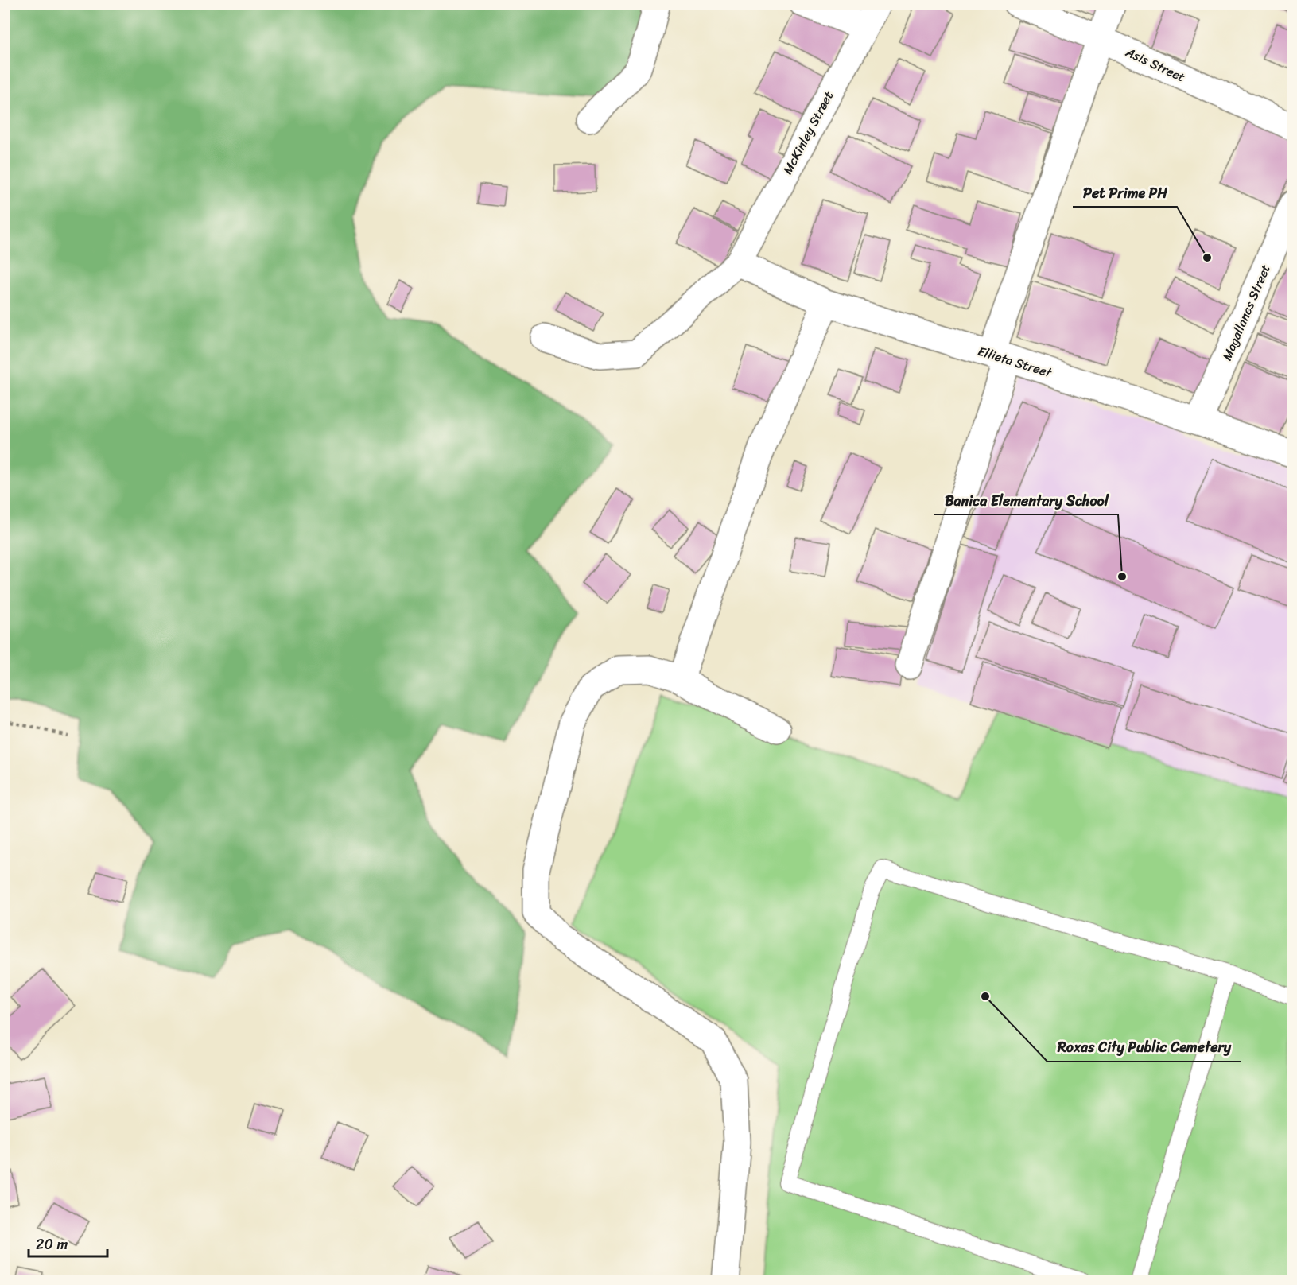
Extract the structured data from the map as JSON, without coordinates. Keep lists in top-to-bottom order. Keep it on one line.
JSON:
{"streets":{"street":["Asis Street","McKinley Street","Magallanes Street","Ellieta Street"]},"crossings":[["McKinley Street","Ellieta Street"],["Magallanes Street","Ellieta Street"]],"places":["Pet Prime PH","Banica Elementary School","Roxas City Public Cemetery"],"scale_bar":"20 m"}
